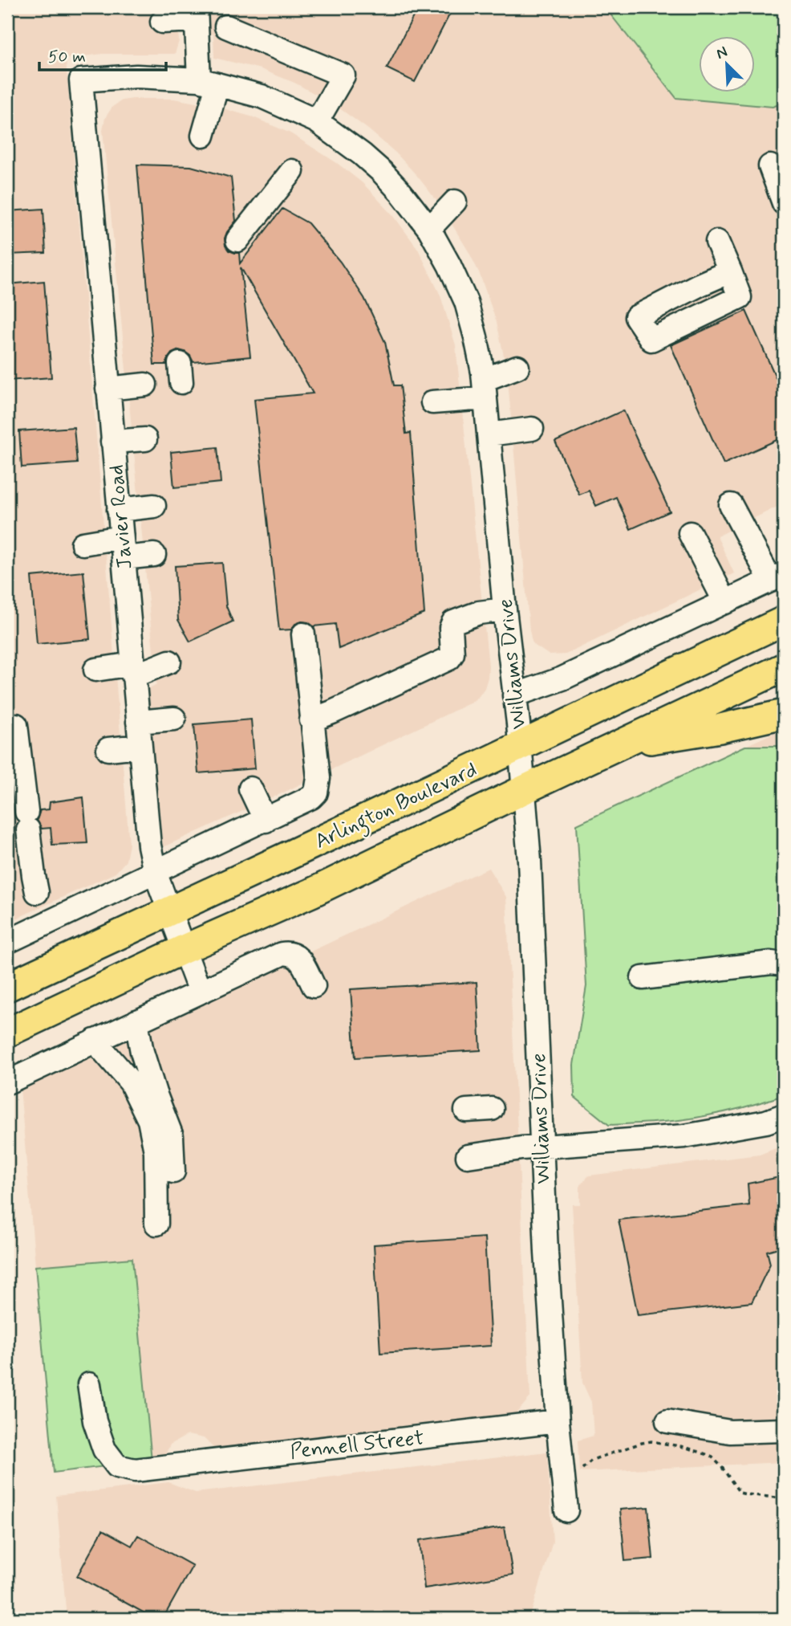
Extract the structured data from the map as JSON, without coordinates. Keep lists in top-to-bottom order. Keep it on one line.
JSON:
{"streets":{"main road":["Arlington Boulevard"],"street":["Javier Road","Williams Drive","Pennell Street"]},"crossings":[["Javier Road","Williams Drive"],["Javier Road","Arlington Boulevard"],["Williams Drive","Arlington Boulevard"],["Williams Drive","Pennell Street"]],"scale_bar":"50 m","north":"top left"}
